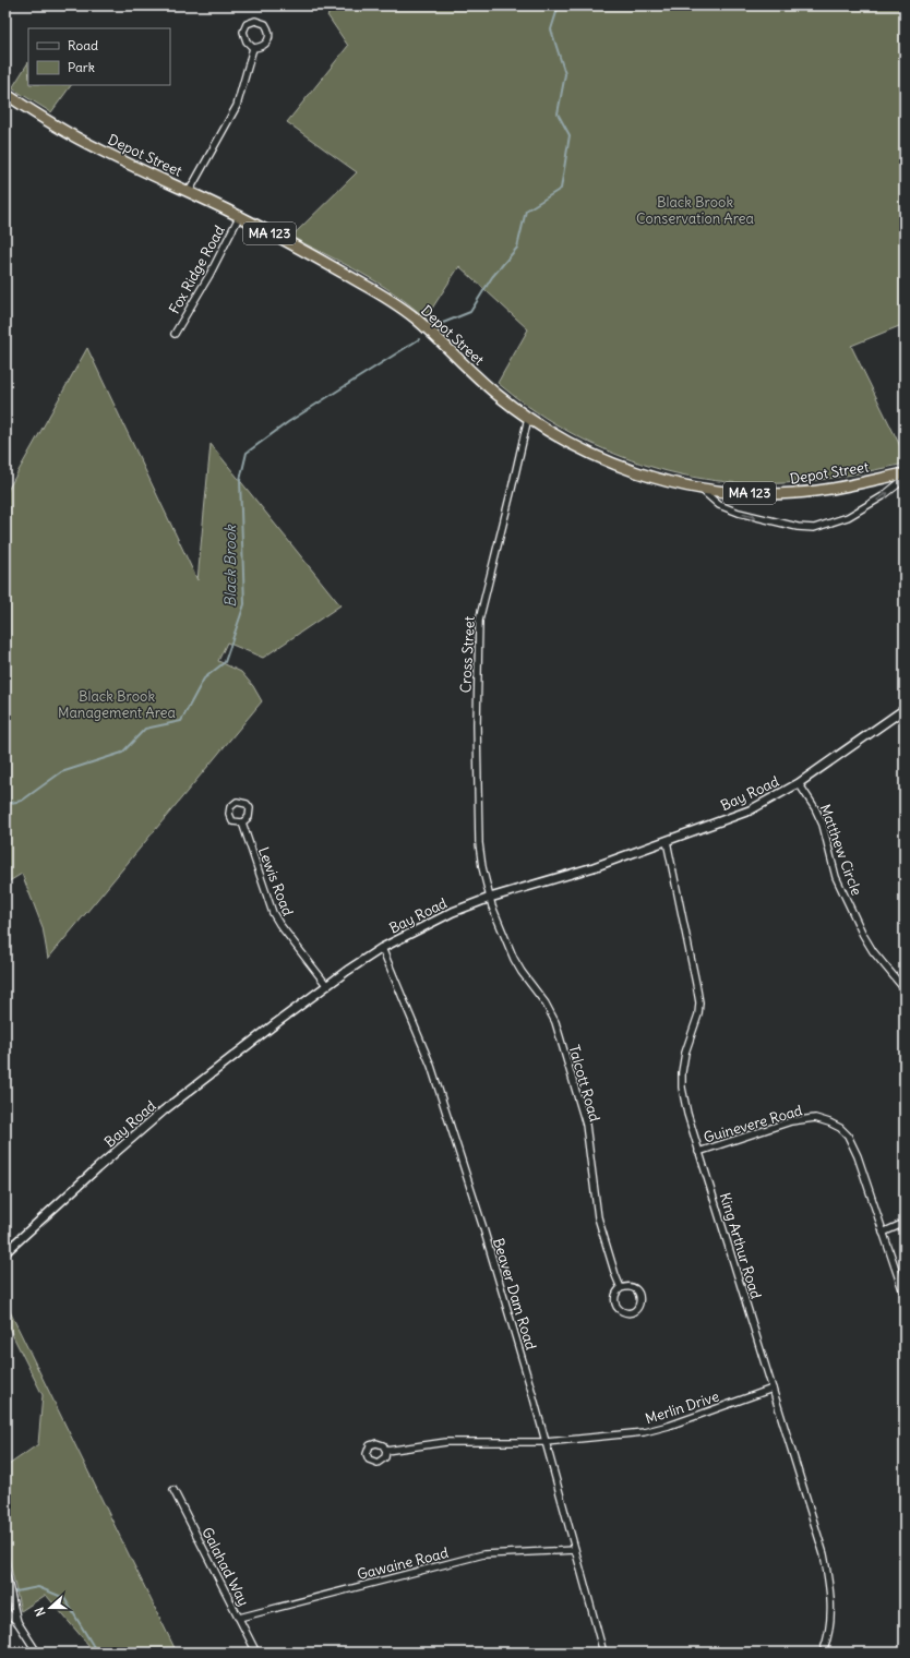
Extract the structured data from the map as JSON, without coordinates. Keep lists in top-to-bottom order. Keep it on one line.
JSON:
{"streets":{"highway":["Depot Street","MA 123"],"main road":["Bay Road"],"street":["Fox Ridge Road","Cross Street","Matthew Circle","Lewis Road","Talcott Road","Guinevere Road","King Arthur Road","Beaver Dam Road","Merlin Drive","Gawaine Road","Galahad Way"]},"crossings":[["Depot Street","Fox Ridge Road"],["Depot Street","Cross Street"],["Cross Street","Bay Road"],["Cross Street","Talcott Road"],["Bay Road","Matthew Circle"],["Bay Road","Lewis Road"],["Bay Road","Talcott Road"],["Bay Road","King Arthur Road"],["Bay Road","Beaver Dam Road"],["Guinevere Road","King Arthur Road"],["King Arthur Road","Merlin Drive"],["Beaver Dam Road","Merlin Drive"],["Beaver Dam Road","Gawaine Road"],["Gawaine Road","Galahad Way"]],"water":["Black Brook"],"parks":["Black Brook Conservation Area","Black Brook Management Area"],"legend":["Road","Park"],"north":"left"}
